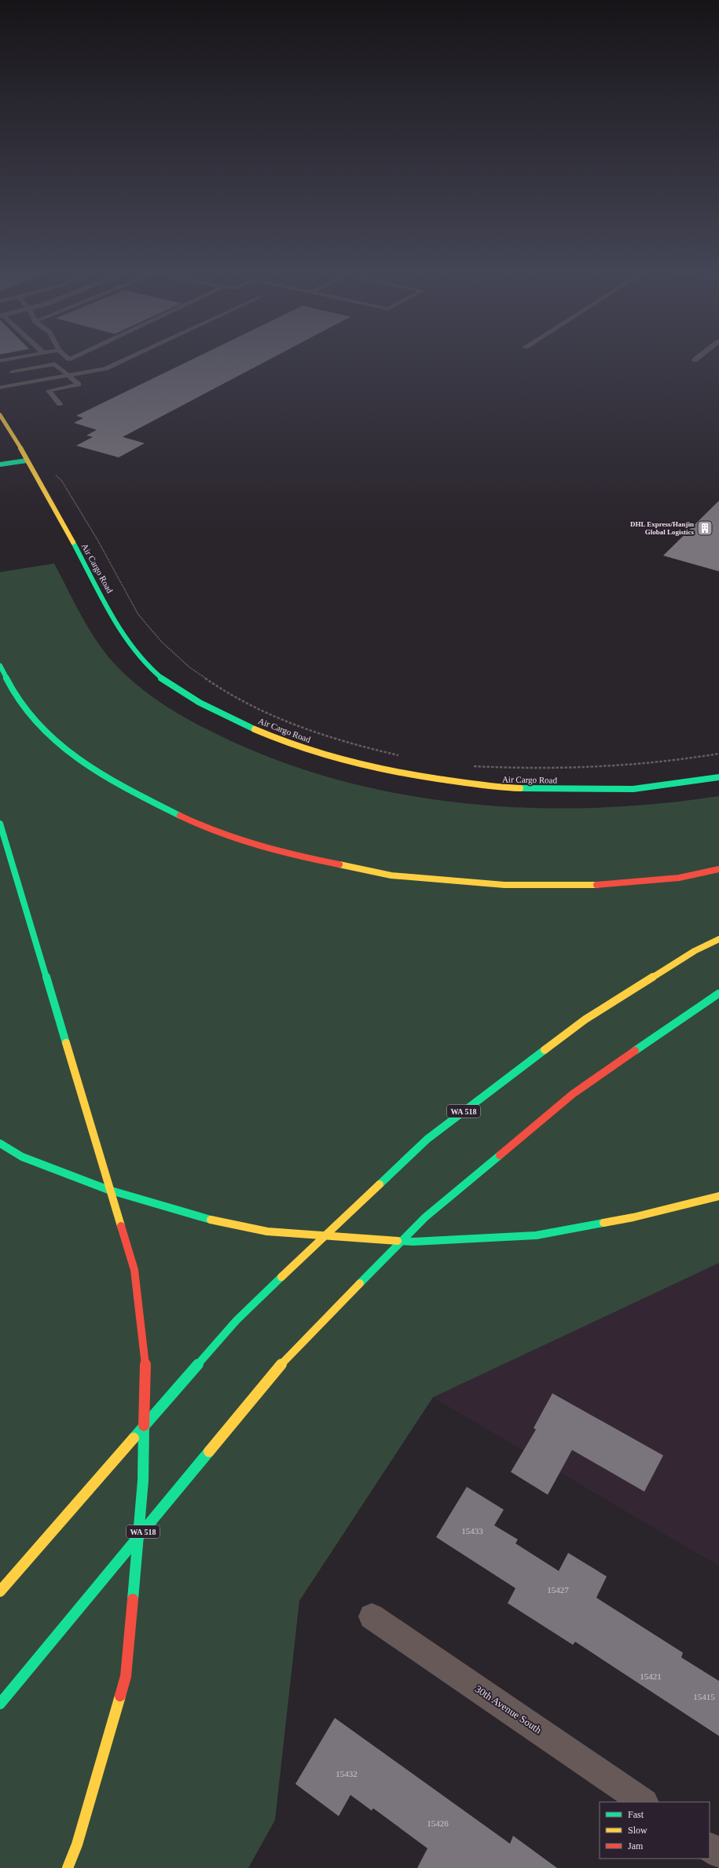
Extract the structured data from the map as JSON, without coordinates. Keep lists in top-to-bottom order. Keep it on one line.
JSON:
{"streets":{"main road":["Air Cargo Road","WA 518"],"street":["30th Avenue South"]},"places":{"building":["DHL Express/Hanjin Global Logistics"]},"house_numbers":["15433","15427","15421","15415","15432","15426"],"legend":["Fast","Slow","Jam"]}
